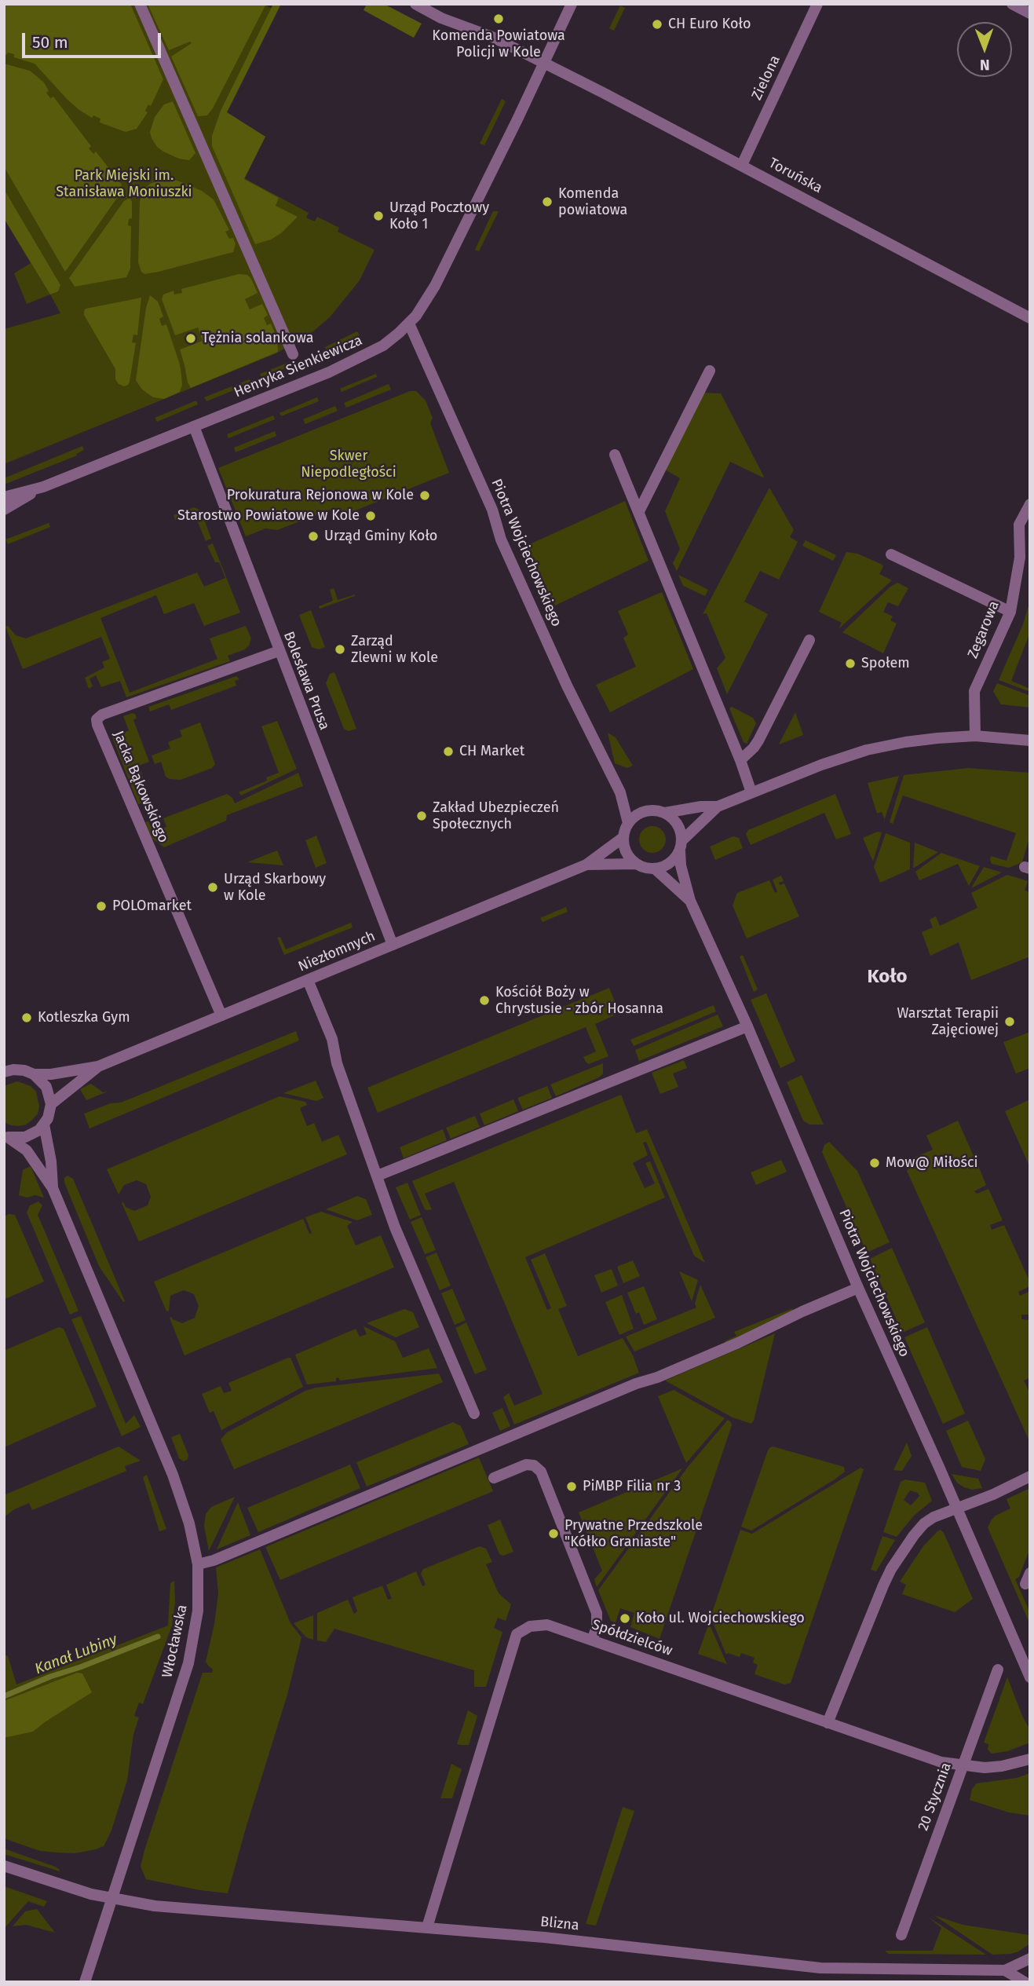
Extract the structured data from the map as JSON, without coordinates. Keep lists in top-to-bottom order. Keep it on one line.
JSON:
{"streets":{"street":["Zielona","Toruńska","Henryka Sienkiewicza","Piotra Wojciechowskiego","Zegarowa","Bolesława Prusa","Jacka Bąkowskiego","Niezłomnych","Spółdzielców","Włocławska","20 Stycznia","Blizna"]},"crossings":[["Zielona","Toruńska"],["Toruńska","Henryka Sienkiewicza"],["Henryka Sienkiewicza","Piotra Wojciechowskiego"],["Henryka Sienkiewicza","Bolesława Prusa"],["Piotra Wojciechowskiego","Niezłomnych"],["Bolesława Prusa","Jacka Bąkowskiego"],["Bolesława Prusa","Niezłomnych"],["Jacka Bąkowskiego","Niezłomnych"],["Spółdzielców","20 Stycznia"],["Spółdzielców","Blizna"],["Włocławska","Blizna"]],"districts":["Koło"],"water":["Kanał Lubiny"],"parks":["Park Miejski im. Stanisława Moniuszki","Skwer Niepodległości"],"places":["Komenda Powiatowa Policji w Kole","CH Euro Koło","Komenda powiatowa","Urząd Pocztowy Koło 1","Tężnia solankowa","Prokuratura Rejonowa w Kole","Starostwo Powiatowe w Kole","Urząd Gminy Koło","Zarząd Zlewni w Kole","Społem","CH Market","Zakład Ubezpieczeń Społecznych","Urząd Skarbowy w Kole","POLOmarket","Kościół Boży w Chrystusie - zbór Hosanna","Kotleszka Gym","Warsztat Terapii Zajęciowej","Mow@ Miłości","PiMBP Filia nr 3","Prywatne Przedszkole \"Kółko Graniaste\"","Koło ul. Wojciechowskiego"],"scale_bar":"50 m","north":"bottom"}
